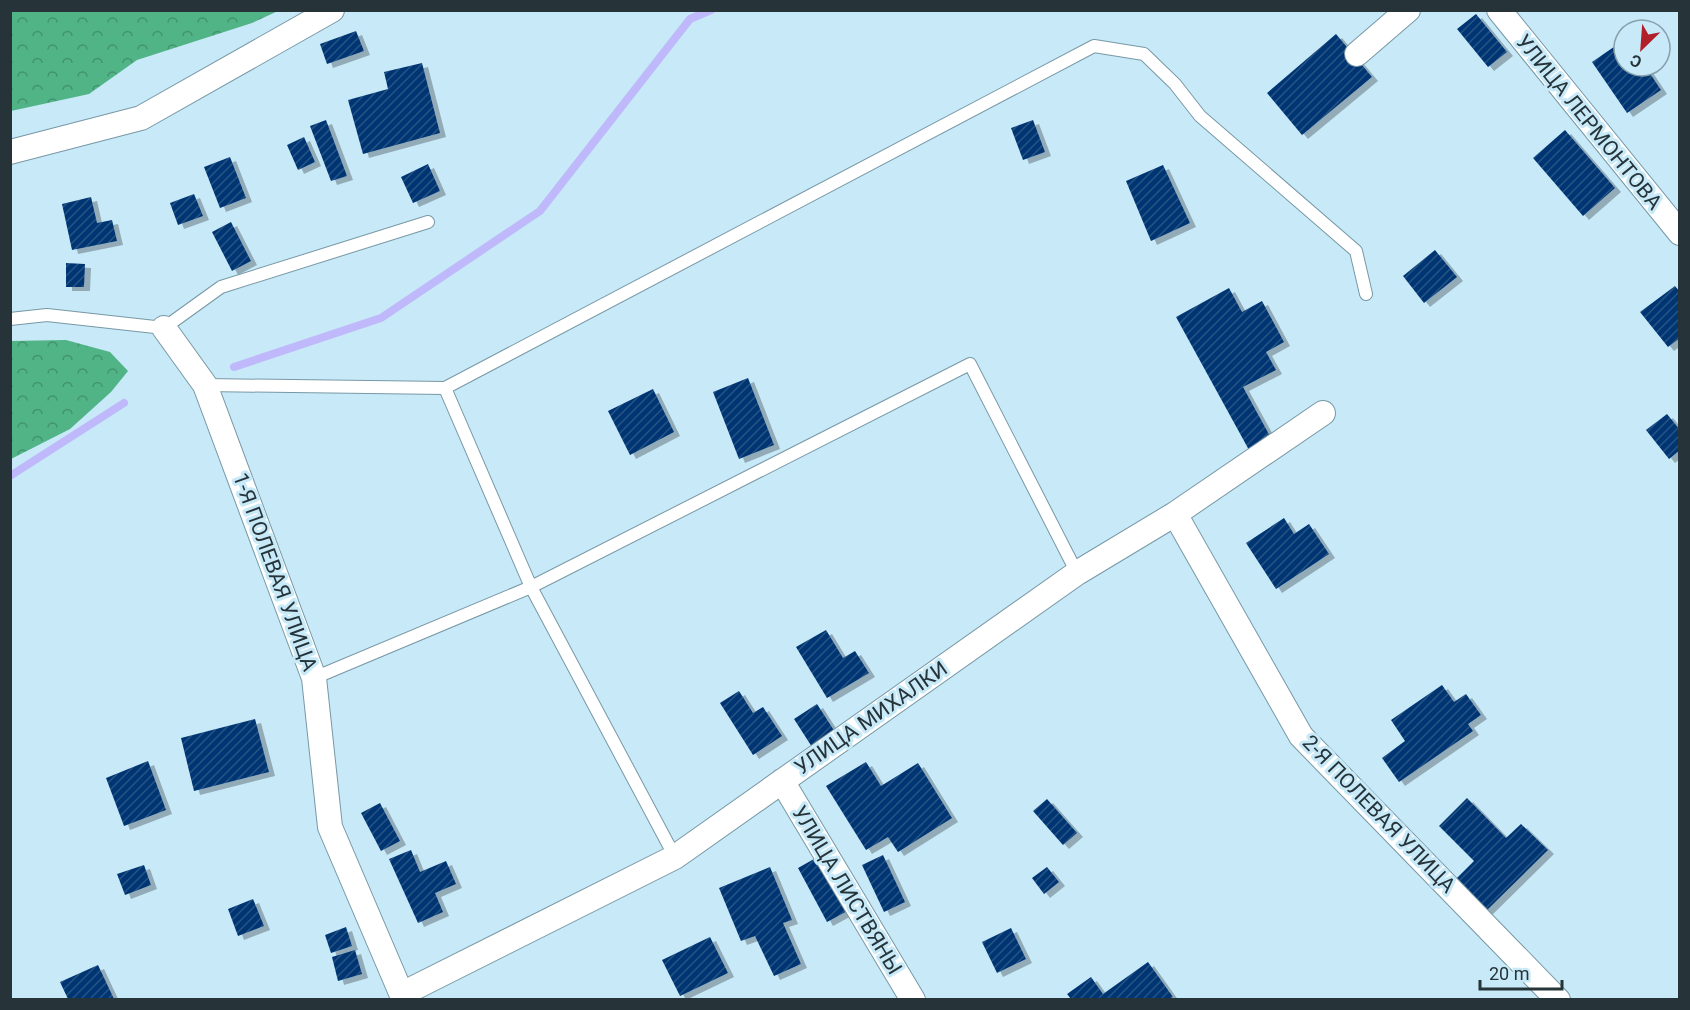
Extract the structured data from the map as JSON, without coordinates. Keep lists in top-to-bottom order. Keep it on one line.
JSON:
{"streets":{"street":["УЛИЦА ЛЕРМОНТОВА","1-Я ПОЛЕВАЯ УЛИЦА","УЛИЦА МИХАЛКИ","2-Я ПОЛЕВАЯ УЛИЦА","УЛИЦА ЛИСТВЯНЫ"]},"crossings":[["1-Я ПОЛЕВАЯ УЛИЦА","УЛИЦА МИХАЛКИ"],["УЛИЦА МИХАЛКИ","2-Я ПОЛЕВАЯ УЛИЦА"],["УЛИЦА МИХАЛКИ","УЛИЦА ЛИСТВЯНЫ"]],"scale_bar":"20 m","north":"bottom left"}
